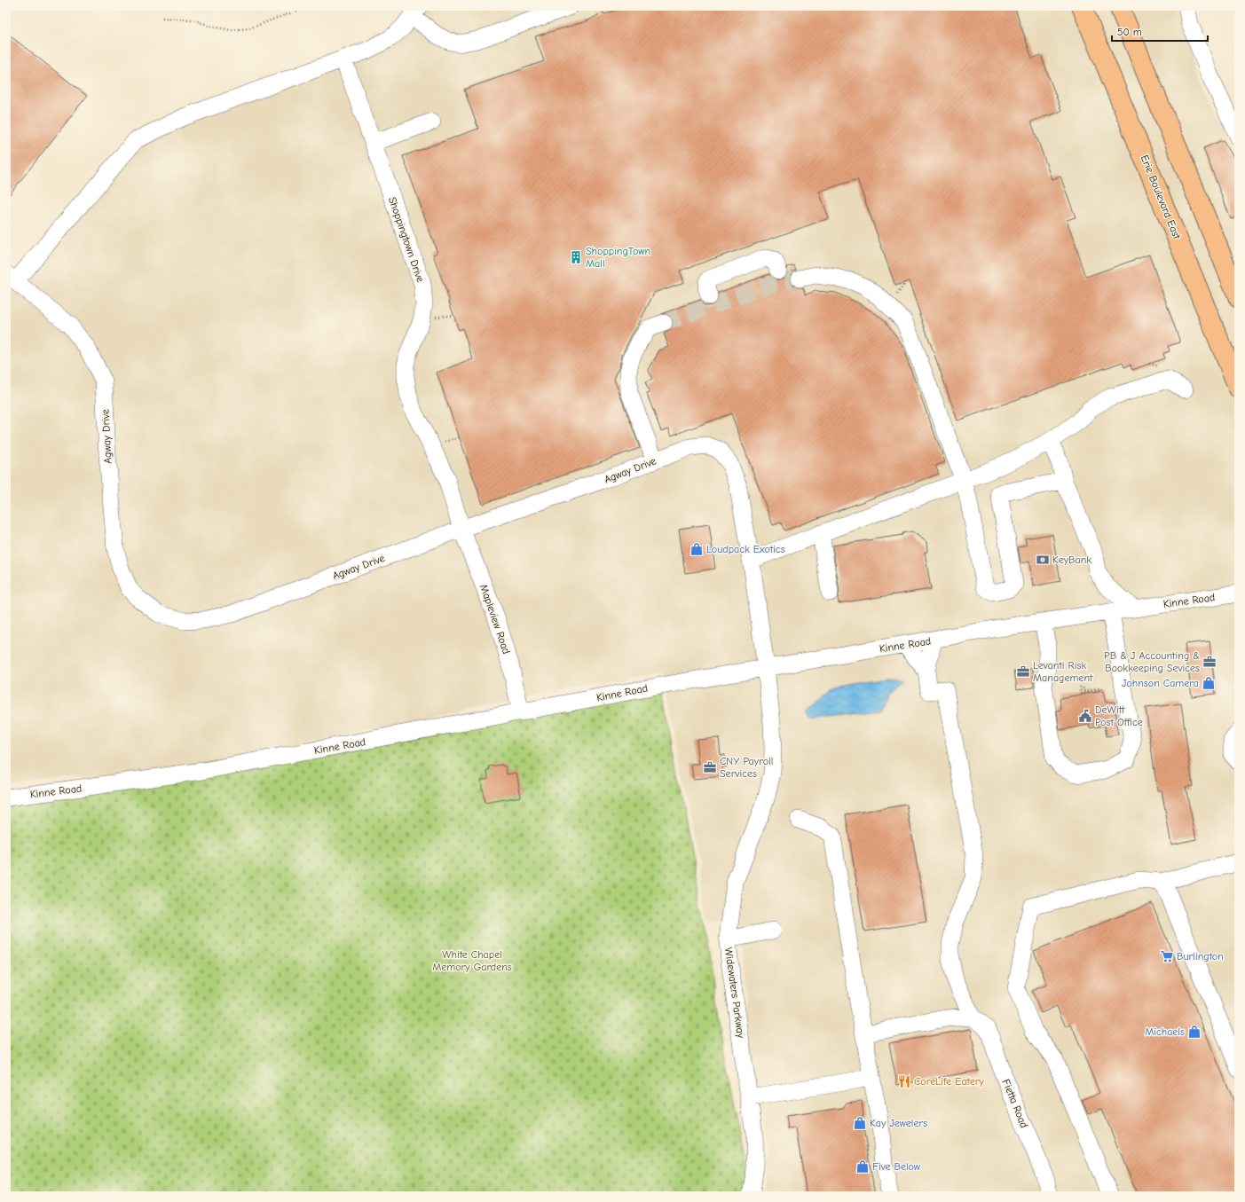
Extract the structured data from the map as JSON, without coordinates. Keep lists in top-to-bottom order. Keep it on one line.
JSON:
{"streets":{"main road":["Erie Boulevard East"],"street":["Shoppingtown Drive","Agway Drive","Kinne Road","Mapleview Road","Widewaters Parkway","Fietta Road"]},"crossings":[["Shoppingtown Drive","Agway Drive"],["Shoppingtown Drive","Mapleview Road"],["Agway Drive","Kinne Road"],["Agway Drive","Mapleview Road"],["Agway Drive","Widewaters Parkway"],["Kinne Road","Mapleview Road"],["Kinne Road","Widewaters Parkway"]],"parks":["White Chapel Memory Gardens"],"places":{"building":["ShoppingTown Mall"],"shop":["Loudpack Exotics","Johnson Camera","Michaels","Kay Jewelers","Five Below"],"bank":["KeyBank"],"office":["PB & J Accounting & Bookkeeping Sevices","Levanti Risk Management","CNY Payroll Services"],"public building":["DeWitt Post Office"],"supermarket":["Burlington"],"restaurant":["CoreLife Eatery"]},"scale_bar":"50 m"}
